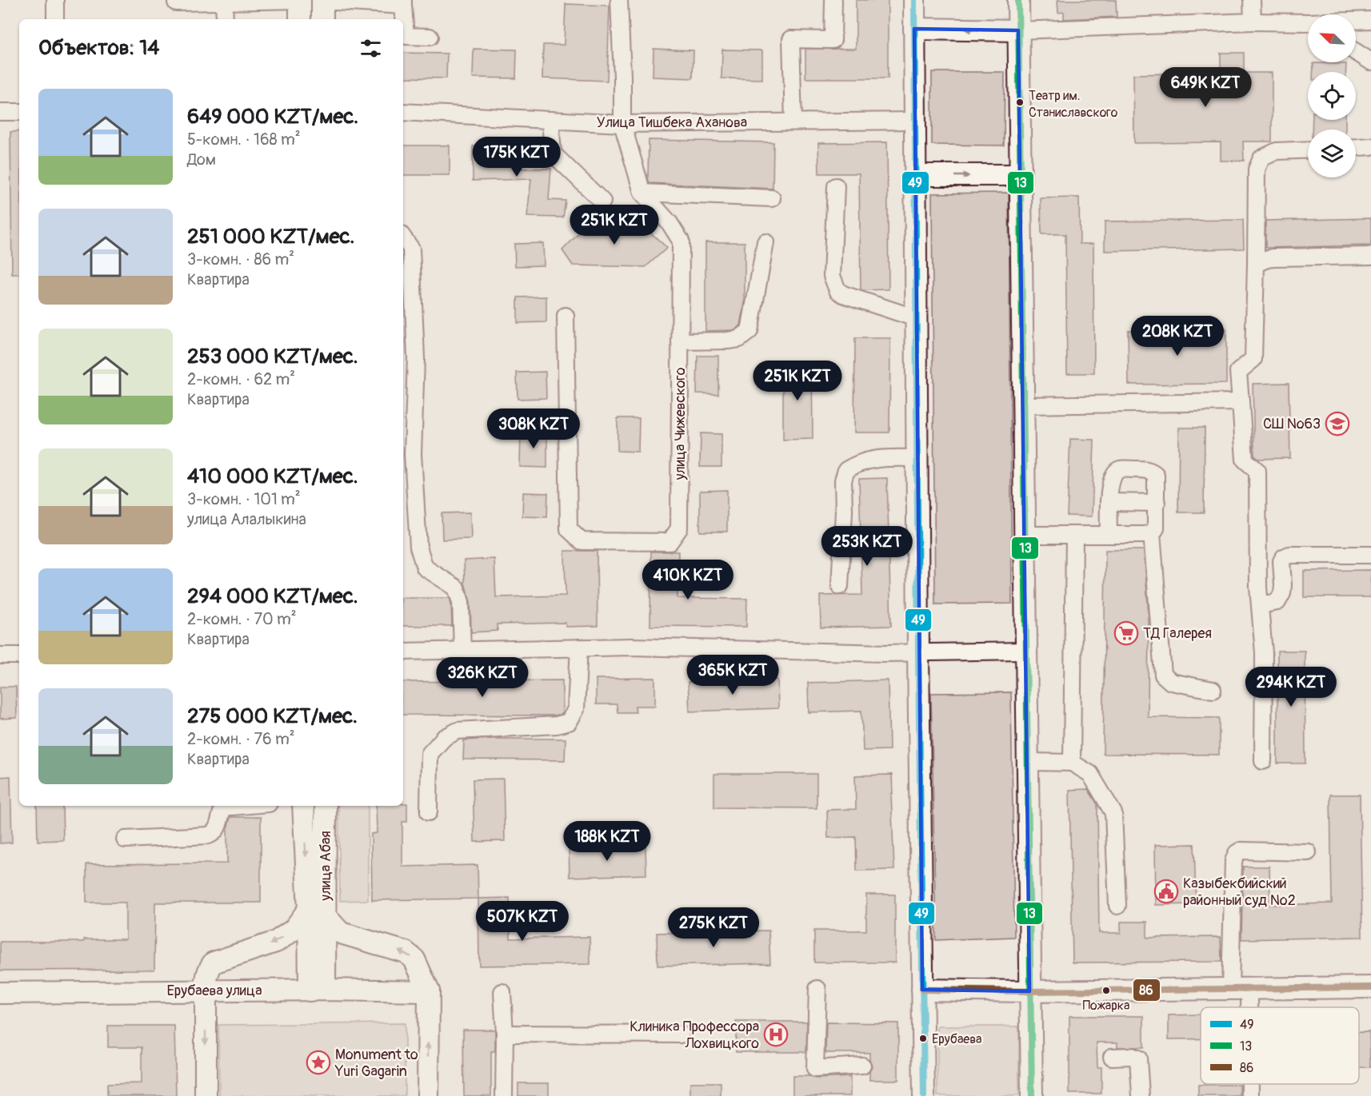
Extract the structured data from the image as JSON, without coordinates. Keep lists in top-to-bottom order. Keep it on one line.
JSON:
{"streets":{"main road":["улица Абая","Ерубаева улица"],"street":["Улица Тишбека Аханова","улица Чижевского"]},"crossings":[["Улица Тишбека Аханова","улица Чижевского"],["улица Абая","Ерубаева улица"]],"places":{"other":["Театр им. Станиславского","Пожарка","Ерубаева"],"school or university":["СШ №63"],"supermarket":["ТД Галерея"],"public building":["Казыбекбийский районный суд №2"],"hospital":["Клиника Профессора Лохвицкого"],"place":["Monument to Yuri Gagarin"]},"lines":["transit line 49","transit line 13","transit line 86"],"legend":["49","13","86"],"north":"top left","page":{"heading":"Объектов: 14","price":["649K KZT","175K KZT","251K KZT","208K KZT","251K KZT","308K KZT","253K KZT","410K KZT","365K KZT","326K KZT","294K KZT","188K KZT","507K KZT","275K KZT"],"list":[{"name":"649 000 KZT/мес.","note":"5-комн. · 168 m² · Дом"},{"name":"251 000 KZT/мес.","note":"3-комн. · 86 m² · Квартира"},{"name":"253 000 KZT/мес.","note":"2-комн. · 62 m² · Квартира"},{"name":"410 000 KZT/мес.","note":"3-комн. · 101 m² · улица Алалыкина"},{"name":"294 000 KZT/мес.","note":"2-комн. · 70 m² · Квартира"},{"name":"275 000 KZT/мес.","note":"2-комн. · 76 m² · Квартира"}]}}
